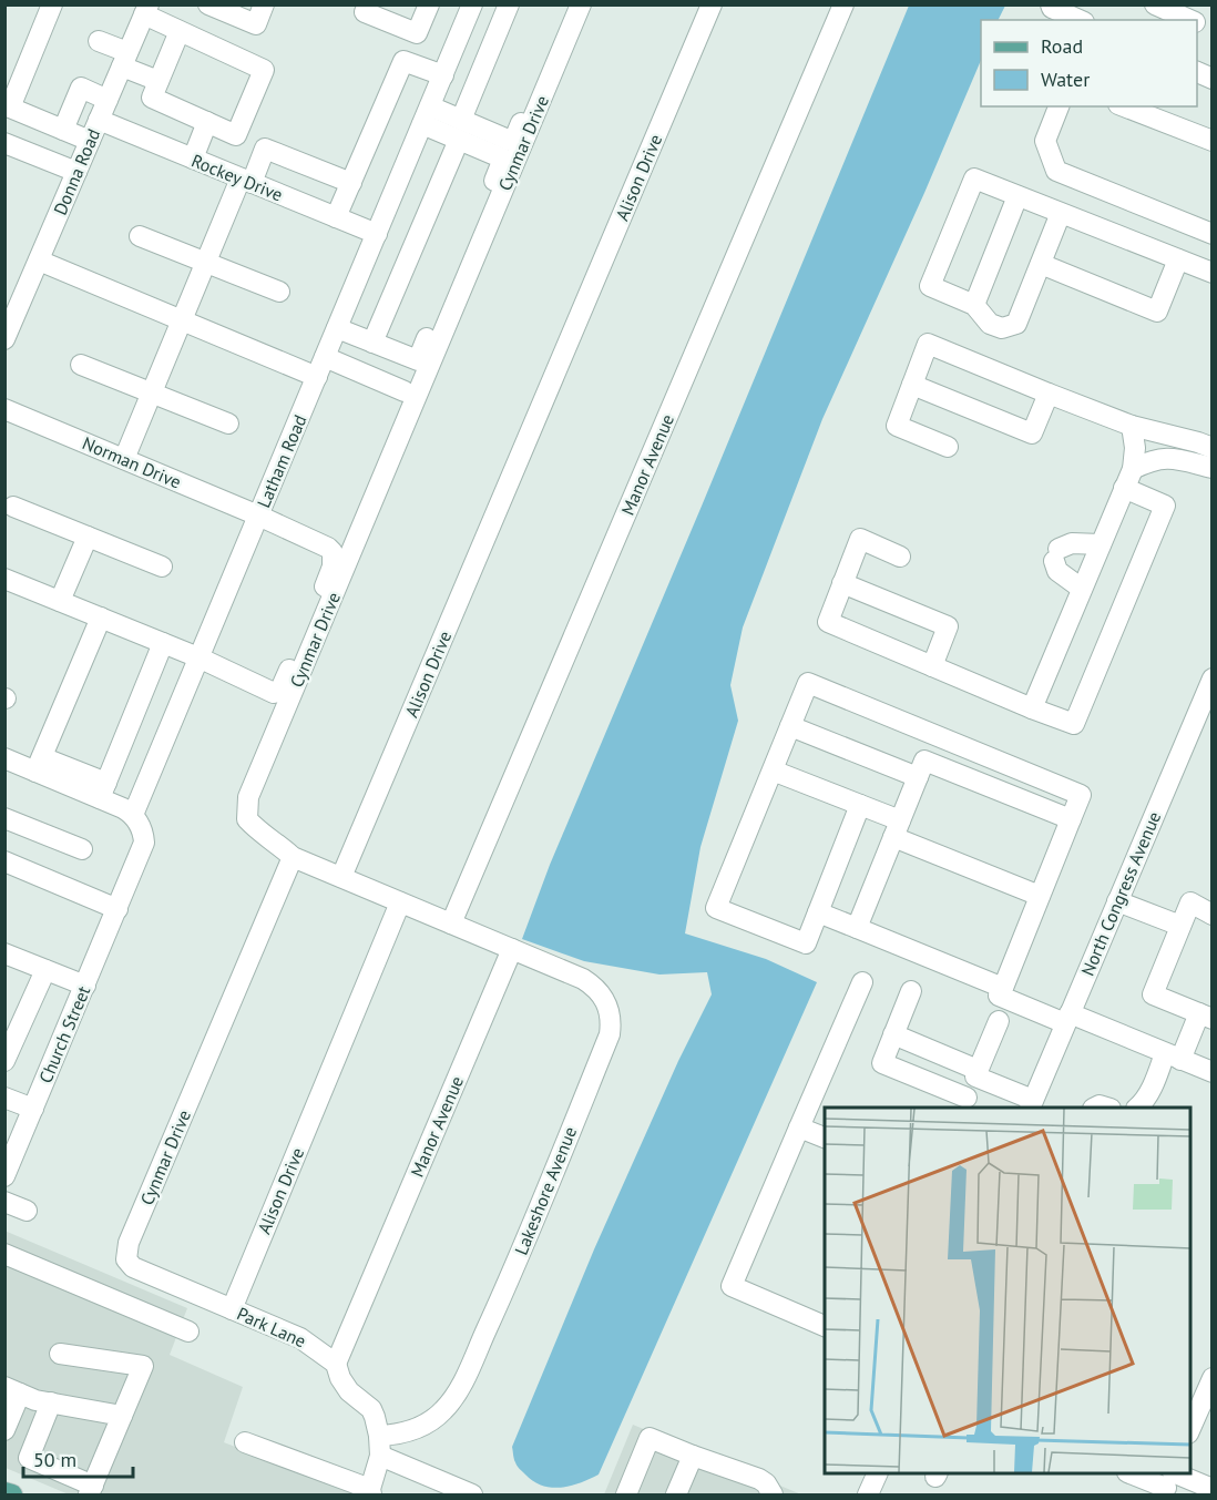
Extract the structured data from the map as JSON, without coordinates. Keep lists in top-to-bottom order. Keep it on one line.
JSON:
{"streets":{"street":["Cynmar Drive","Donna Road","Rockey Drive","Alison Drive","Latham Road","Norman Drive","Manor Avenue","North Congress Avenue","Church Street","Lakeshore Avenue","Park Lane"]},"crossings":[["Cynmar Drive","Park Lane"],["Donna Road","Rockey Drive"],["Rockey Drive","Latham Road"],["Alison Drive","Park Lane"],["Latham Road","Norman Drive"],["Latham Road","Church Street"],["Manor Avenue","Lakeshore Avenue"],["Manor Avenue","Park Lane"],["Lakeshore Avenue","Park Lane"]],"legend":["Road","Water"],"scale_bar":"50 m"}
